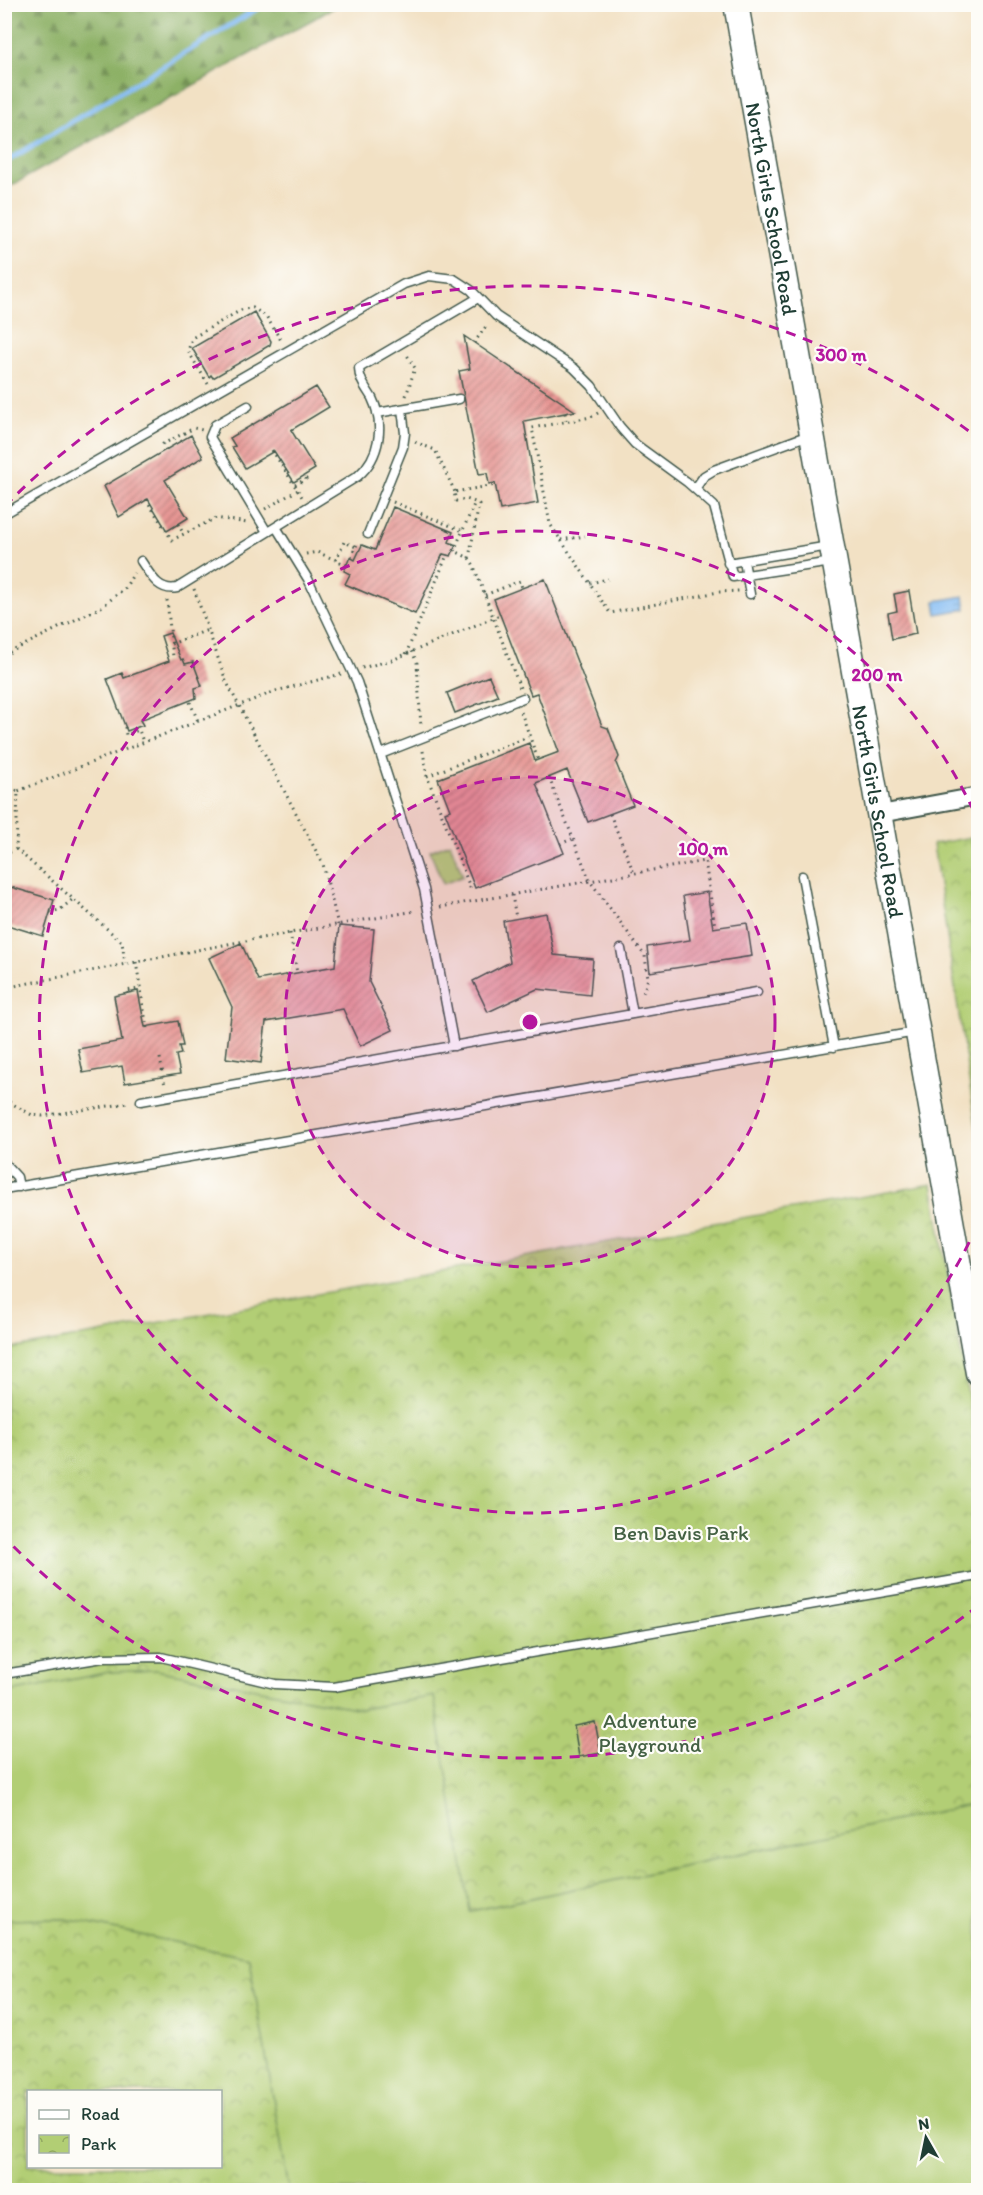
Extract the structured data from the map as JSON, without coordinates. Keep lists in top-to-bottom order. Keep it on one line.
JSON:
{"streets":{"main road":["North Girls School Road"]},"parks":["Ben Davis Park","Adventure Playground"],"legend":["Road","Park"],"north":"top","rings":["300 m","200 m","100 m"]}
